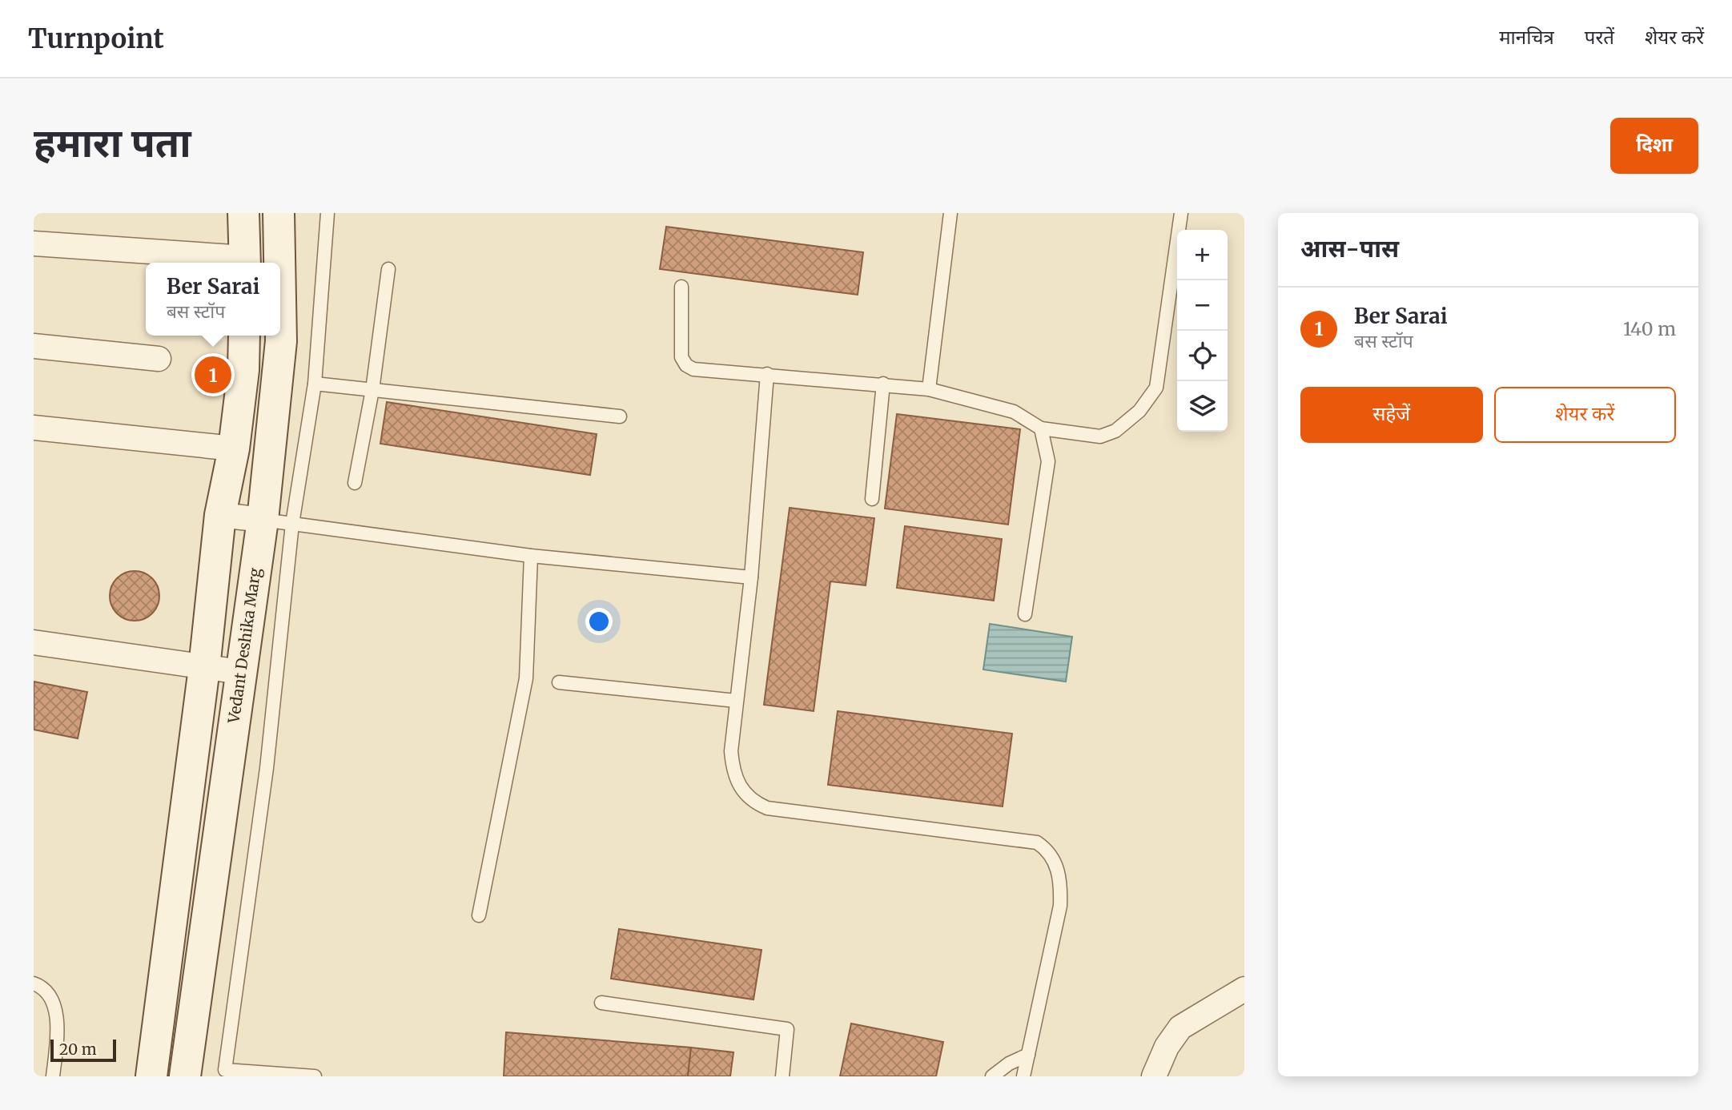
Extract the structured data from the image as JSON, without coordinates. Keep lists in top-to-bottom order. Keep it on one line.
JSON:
{"streets":{"main road":["Vedant Deshika Marg"]},"scale_bar":"20 m","page":{"header":"Turnpoint","nav":["मानचित्र","परतें","शेयर करें"],"buttons":["दिशा",["सहेजें","शेयर करें"]],"title":"हमारा पता","heading":"आस-पास","map_buttons":["+","−"],"popup":["Ber Sarai","बस स्टॉप"],"list":[{"mark":"1","name":"Ber Sarai","note":"बस स्टॉप","value":"140 m"}],"pins":"1","scale":"20 m"}}
